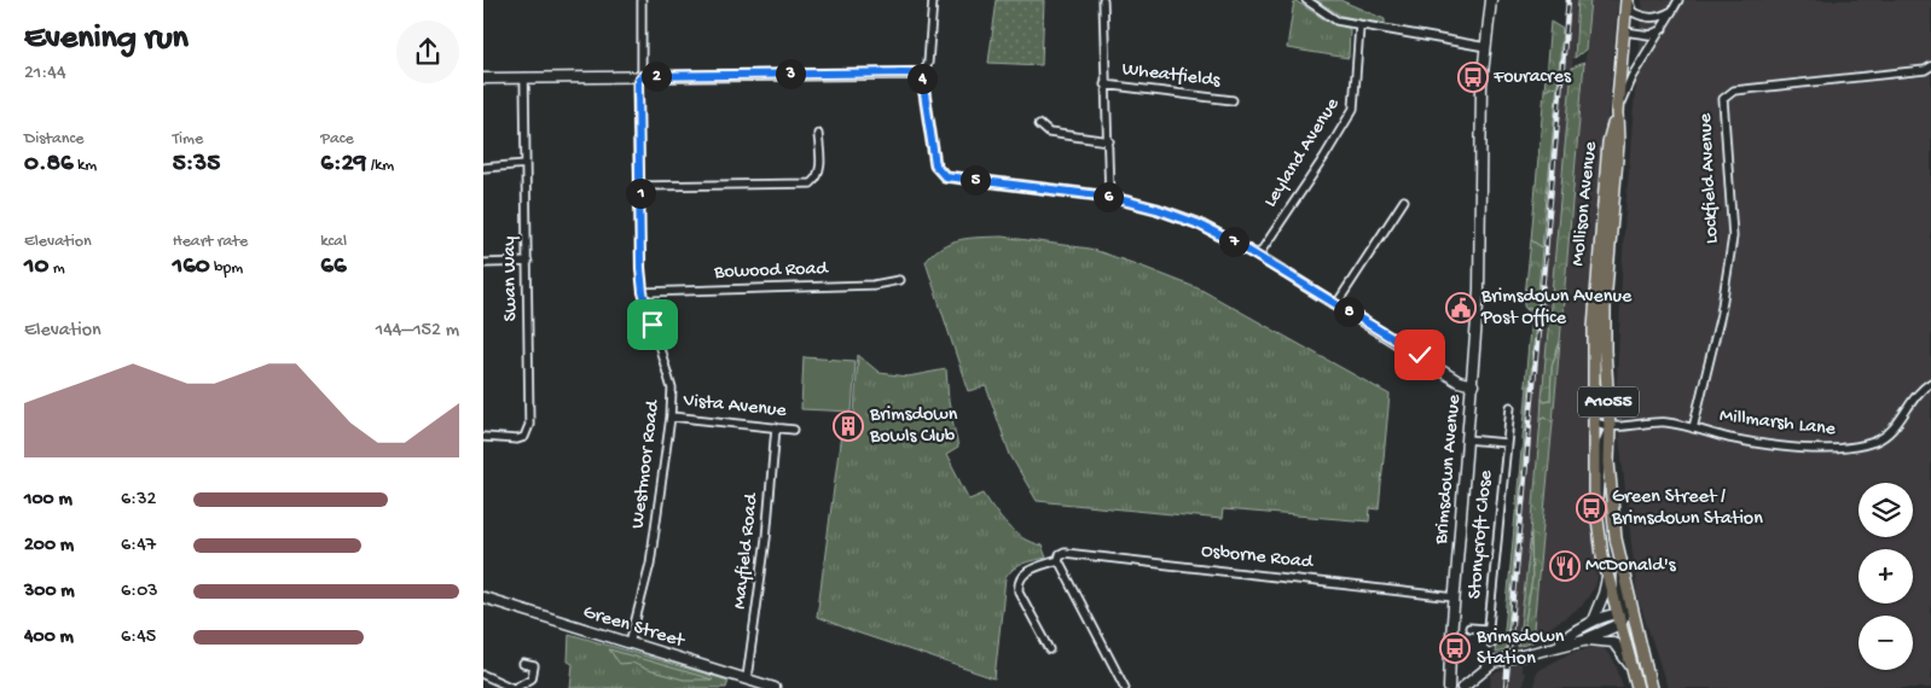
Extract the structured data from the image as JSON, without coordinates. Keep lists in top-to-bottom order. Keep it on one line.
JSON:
{"streets":{"main road":["Mollison Avenue","A1055"],"street":["Wheatfields","Leyland Avenue","Lockfield Avenue","Bowood Road","Swan Way","Vista Avenue","Millmarsh Lane","Westmoor Road","Brimsdown Avenue","Stonycroft Close","Mayfield Road","Osborne Road","Green Street"]},"crossings":[["Lockfield Avenue","Millmarsh Lane"],["Mollison Avenue","Millmarsh Lane"],["Bowood Road","Westmoor Road"],["Vista Avenue","Westmoor Road"],["Vista Avenue","Mayfield Road"],["Westmoor Road","Green Street"],["Brimsdown Avenue","Stonycroft Close"],["Brimsdown Avenue","Osborne Road"],["Mayfield Road","Green Street"]],"places":{"bus stop":["Fouracres","Green Street / Brimsdown Station","Brimsdown Station"],"public building":["Brimsdown Avenue Post Office"],"building":["Brimsdown Bowls Club"],"restaurant":["McDonald's"]},"page":{"heading":["Evening run","21:44"],"pins":["3","2","4","5","1","6","7","8"],"stats":[["Distance","0.86 km"],["Time","5:35"],["Pace","6:29 /km"],["Elevation","10 m"],["Heart rate","160 bpm"],["kcal","66"]],"chart":["Elevation","144–152 m"],"list":[{"name":"100 m","note":"6:32"},{"name":"200 m","note":"6:47"},{"name":"300 m","note":"6:03"},{"name":"400 m","note":"6:45"}],"map_buttons":["+","−"]}}
